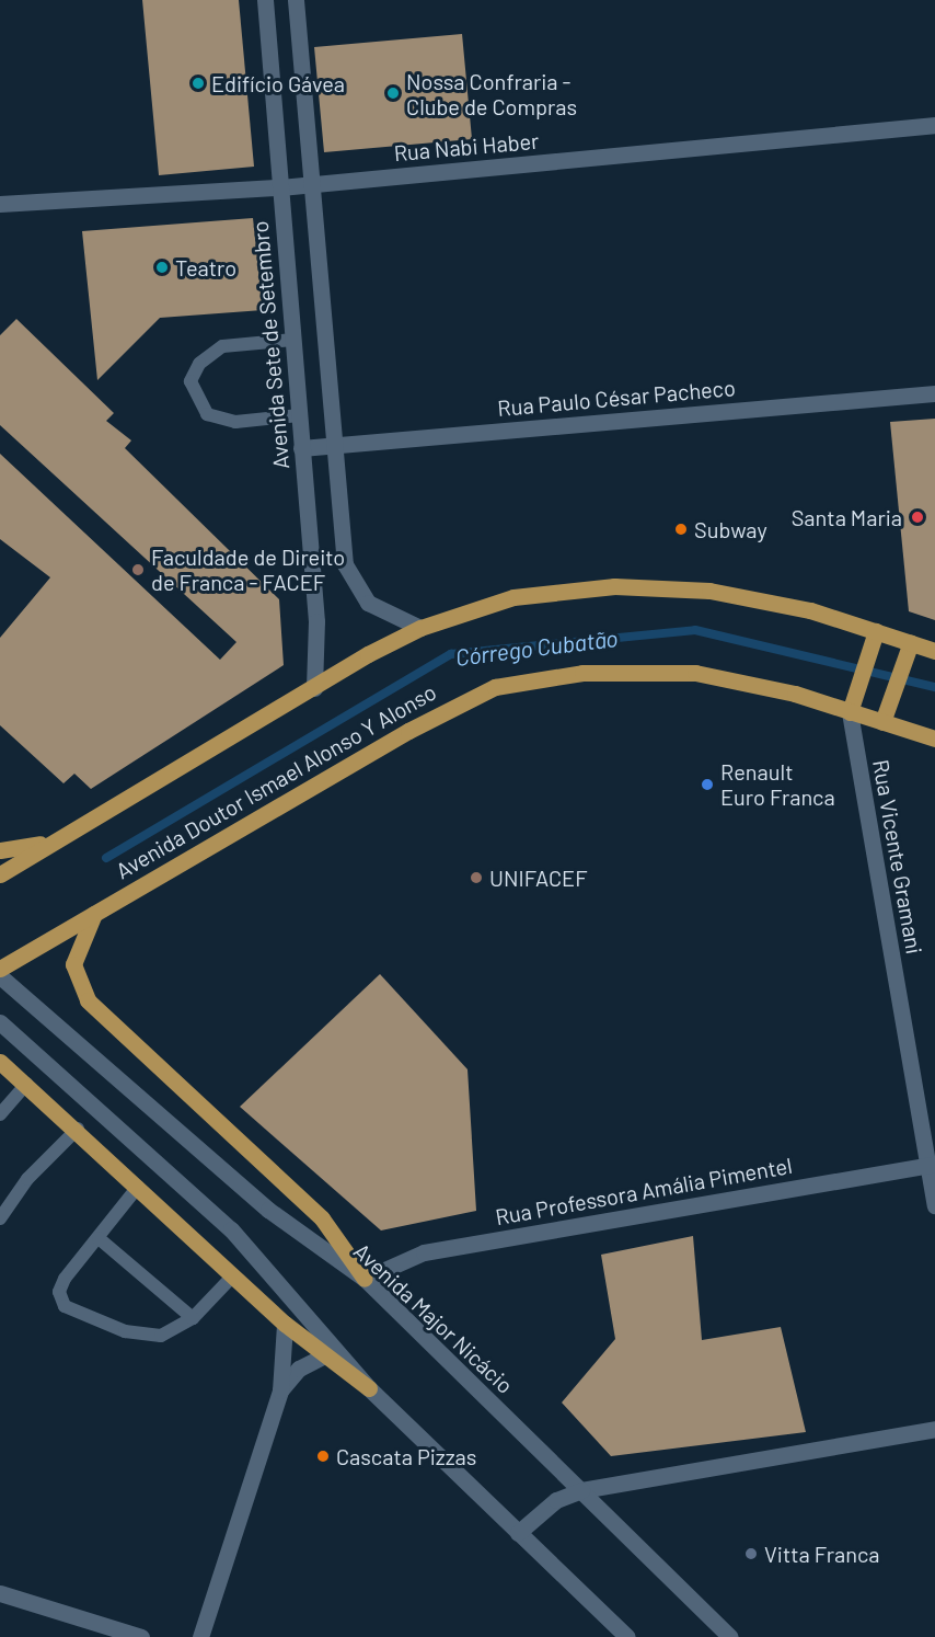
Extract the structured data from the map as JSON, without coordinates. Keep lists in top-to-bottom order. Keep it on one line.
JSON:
{"streets":{"main road":["Avenida Doutor Ismael Alonso Y Alonso"],"street":["Rua Nabi Haber","Avenida Sete de Setembro","Rua Paulo César Pacheco","Rua Vicente Gramani","Rua Professora Amália Pimentel","Avenida Major Nicácio"]},"crossings":[["Rua Nabi Haber","Avenida Sete de Setembro"],["Avenida Sete de Setembro","Rua Paulo César Pacheco"],["Avenida Doutor Ismael Alonso Y Alonso","Rua Vicente Gramani"],["Rua Vicente Gramani","Rua Professora Amália Pimentel"],["Rua Professora Amália Pimentel","Avenida Major Nicácio"]],"water":["Córrego Cubatão"],"places":["Edifício Gávea","Nossa Confraria - Clube de Compras","Teatro","Santa Maria","Subway","Faculdade de Direito de Franca - FACEF","Renault Euro Franca","UNIFACEF","Cascata Pizzas","Vitta Franca"]}
